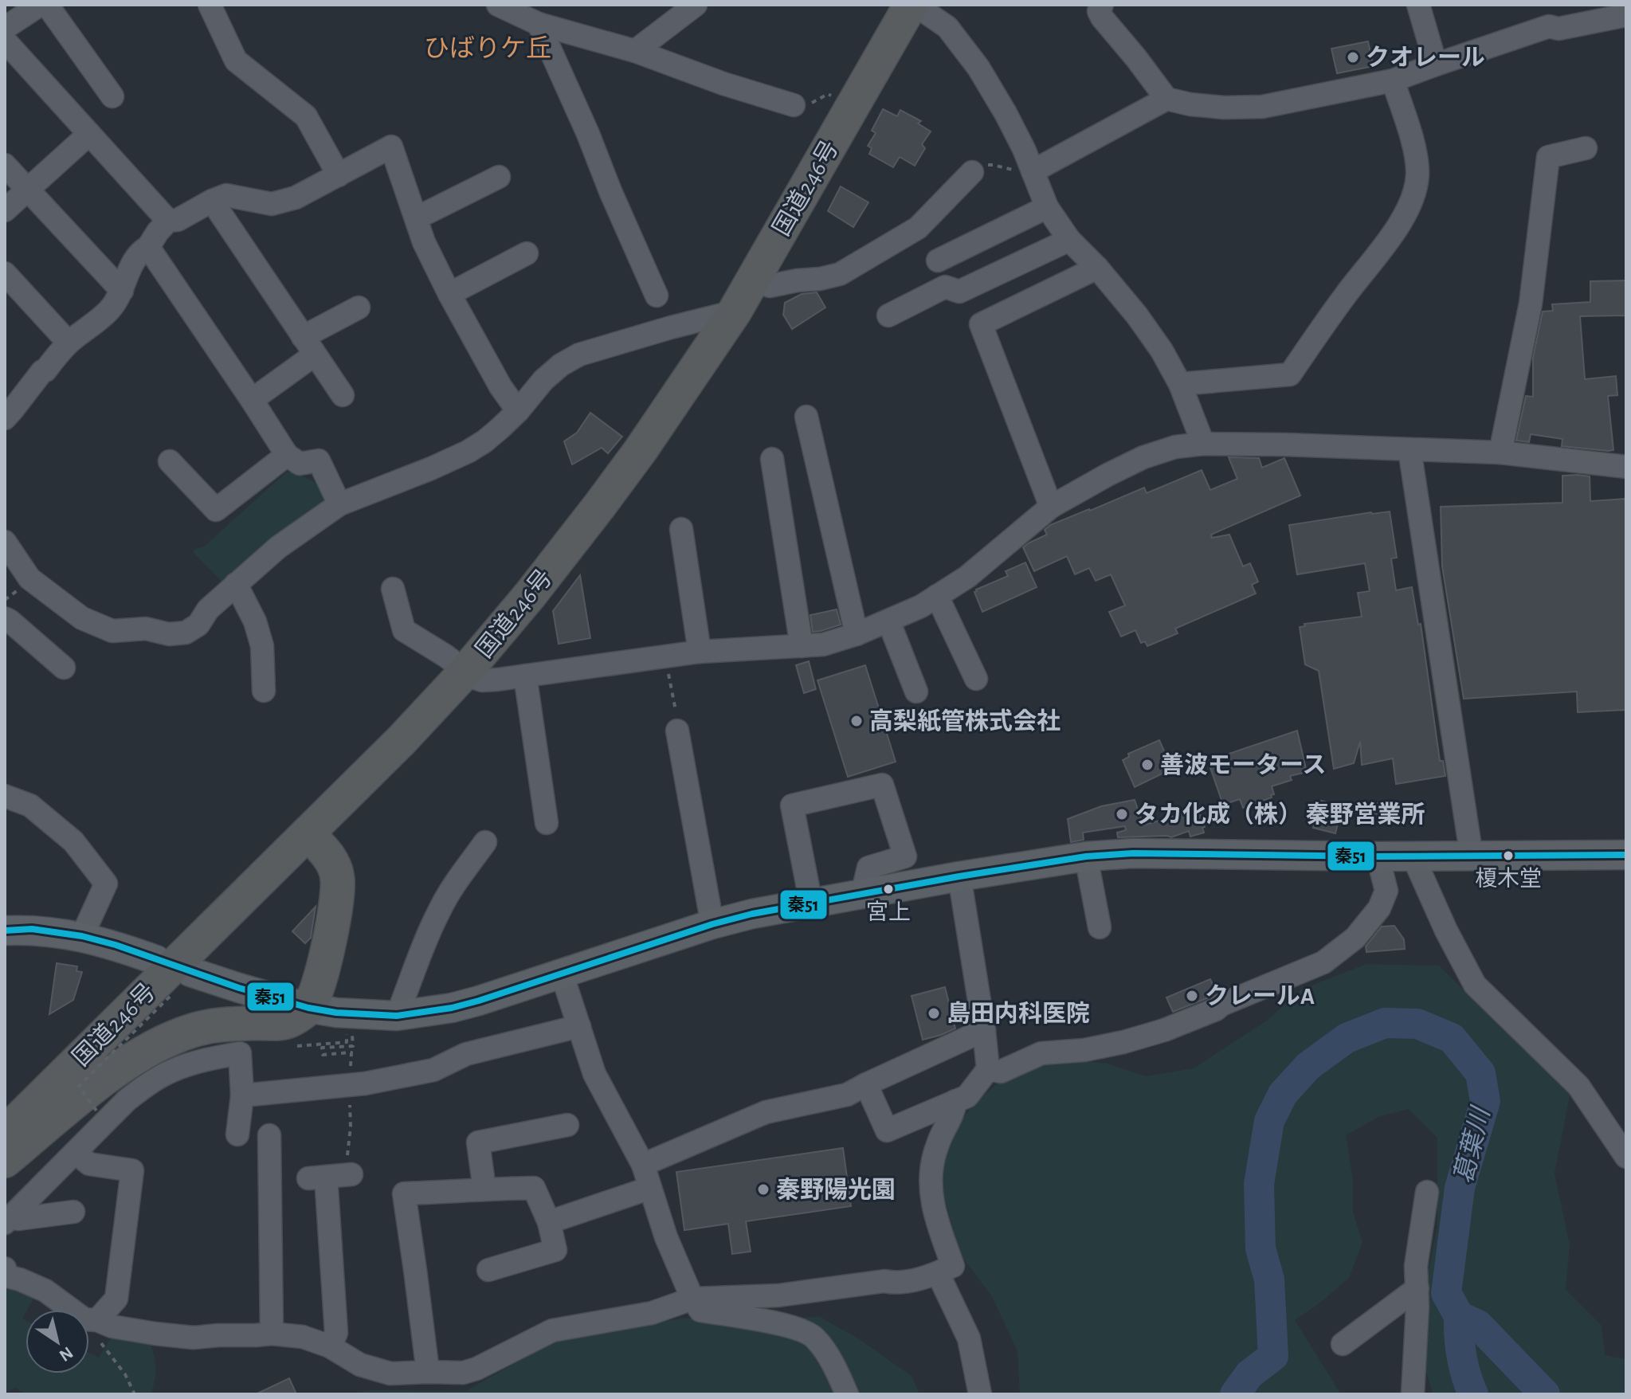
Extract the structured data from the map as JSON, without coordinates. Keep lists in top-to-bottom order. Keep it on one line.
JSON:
{"streets":{"highway":["国道246号"]},"districts":["ひばりケ丘"],"water":["葛葉川"],"places":["クオレール","高梨紙管株式会社","善波モータース","タカ化成（株） 秦野営業所","榎木堂","宮上","クレールA","島田内科医院","秦野陽光園"],"lines":["transit line 秦51"],"north":"bottom right"}
